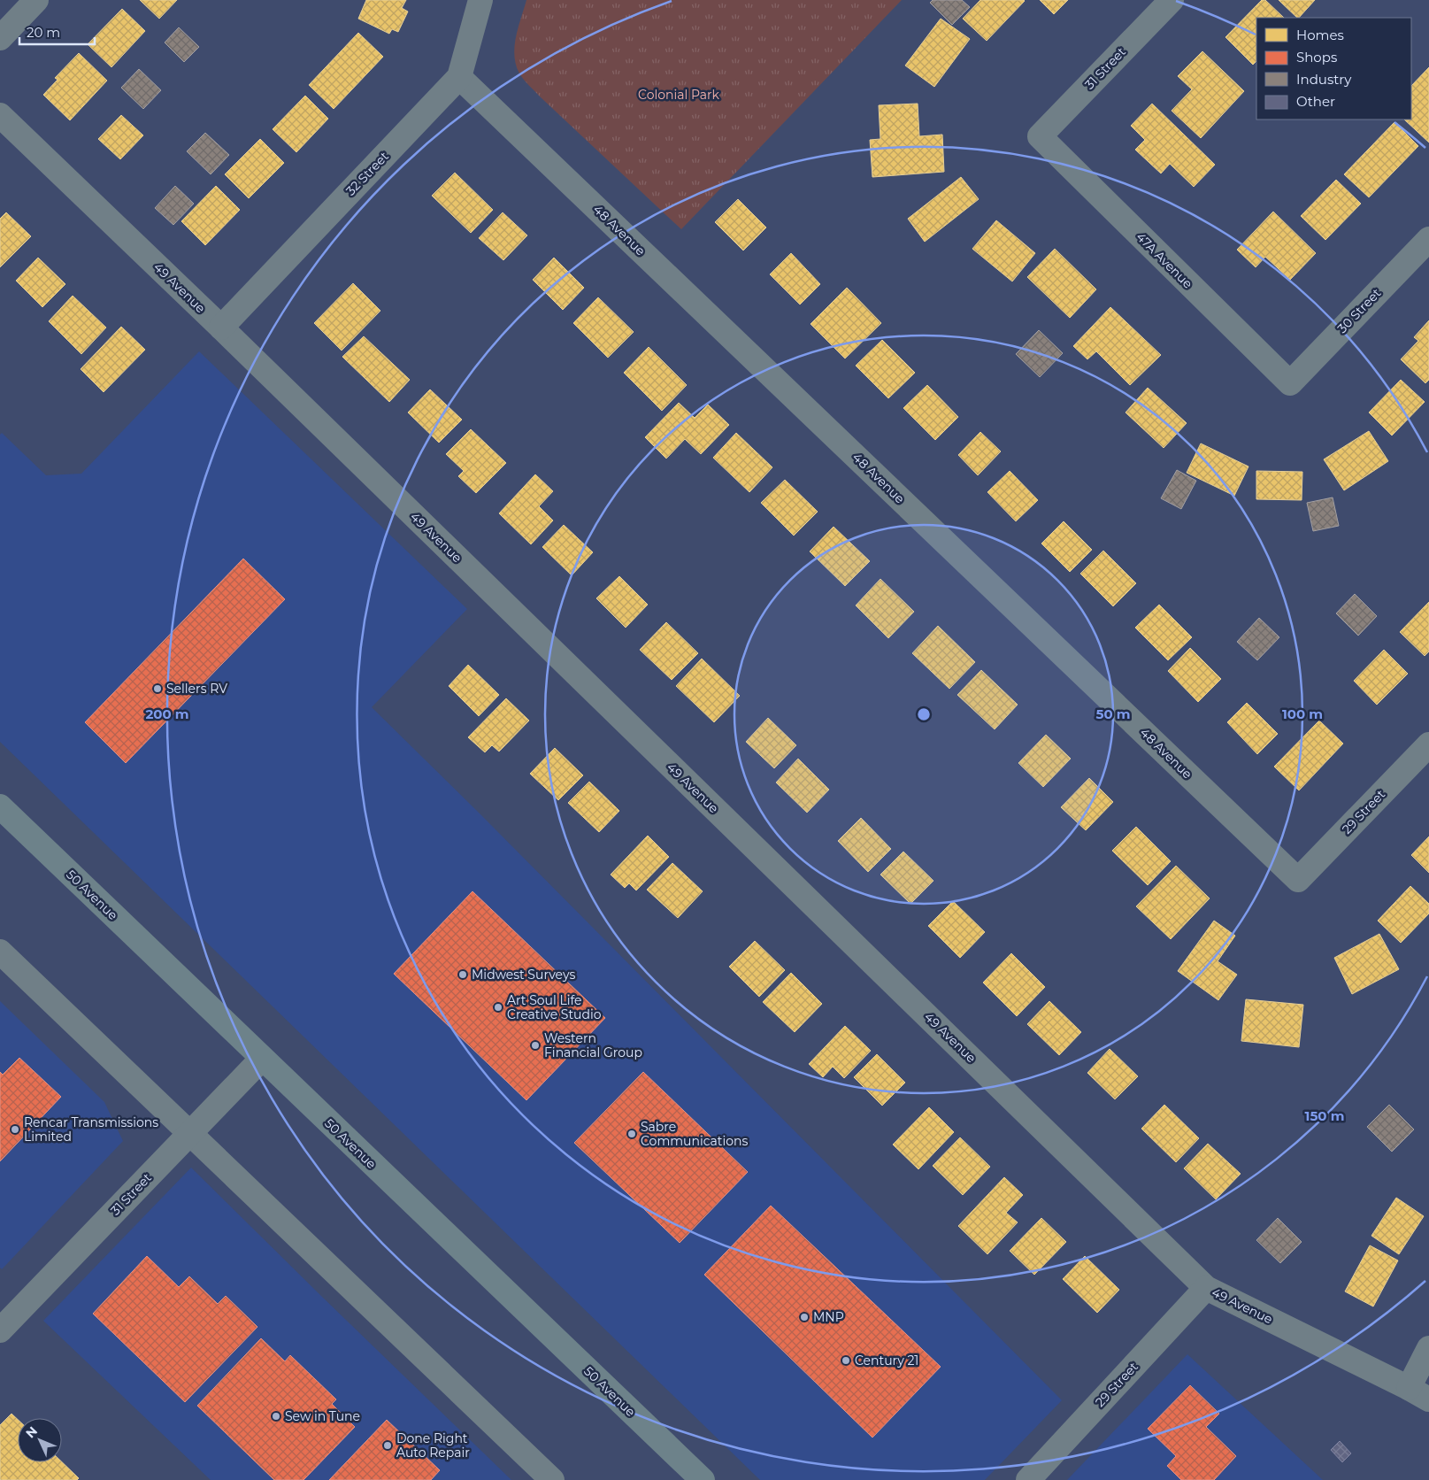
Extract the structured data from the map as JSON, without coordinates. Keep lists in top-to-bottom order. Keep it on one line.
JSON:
{"streets":{"main road":["50 Avenue"],"street":["31 Street","32 Street","48 Avenue","47A Avenue","49 Avenue","30 Street","29 Street"]},"crossings":[["31 Street","47A Avenue"],["31 Street","50 Avenue"],["32 Street","48 Avenue"],["32 Street","49 Avenue"],["48 Avenue","29 Street"],["47A Avenue","30 Street"],["49 Avenue","29 Street"]],"parks":["Colonial Park"],"places":["Sellers RV","Midwest Surveys","Art Soul Life Creative Studio","Western Financial Group","Rencar Transmissions Limited","Sabre Communications","MNP","Century 21","Sew in Tune","Done Right Auto Repair"],"legend":["Homes","Shops","Industry","Other"],"scale_bar":"20 m","north":"top left","rings":["50 m","100 m","200 m","150 m"]}
